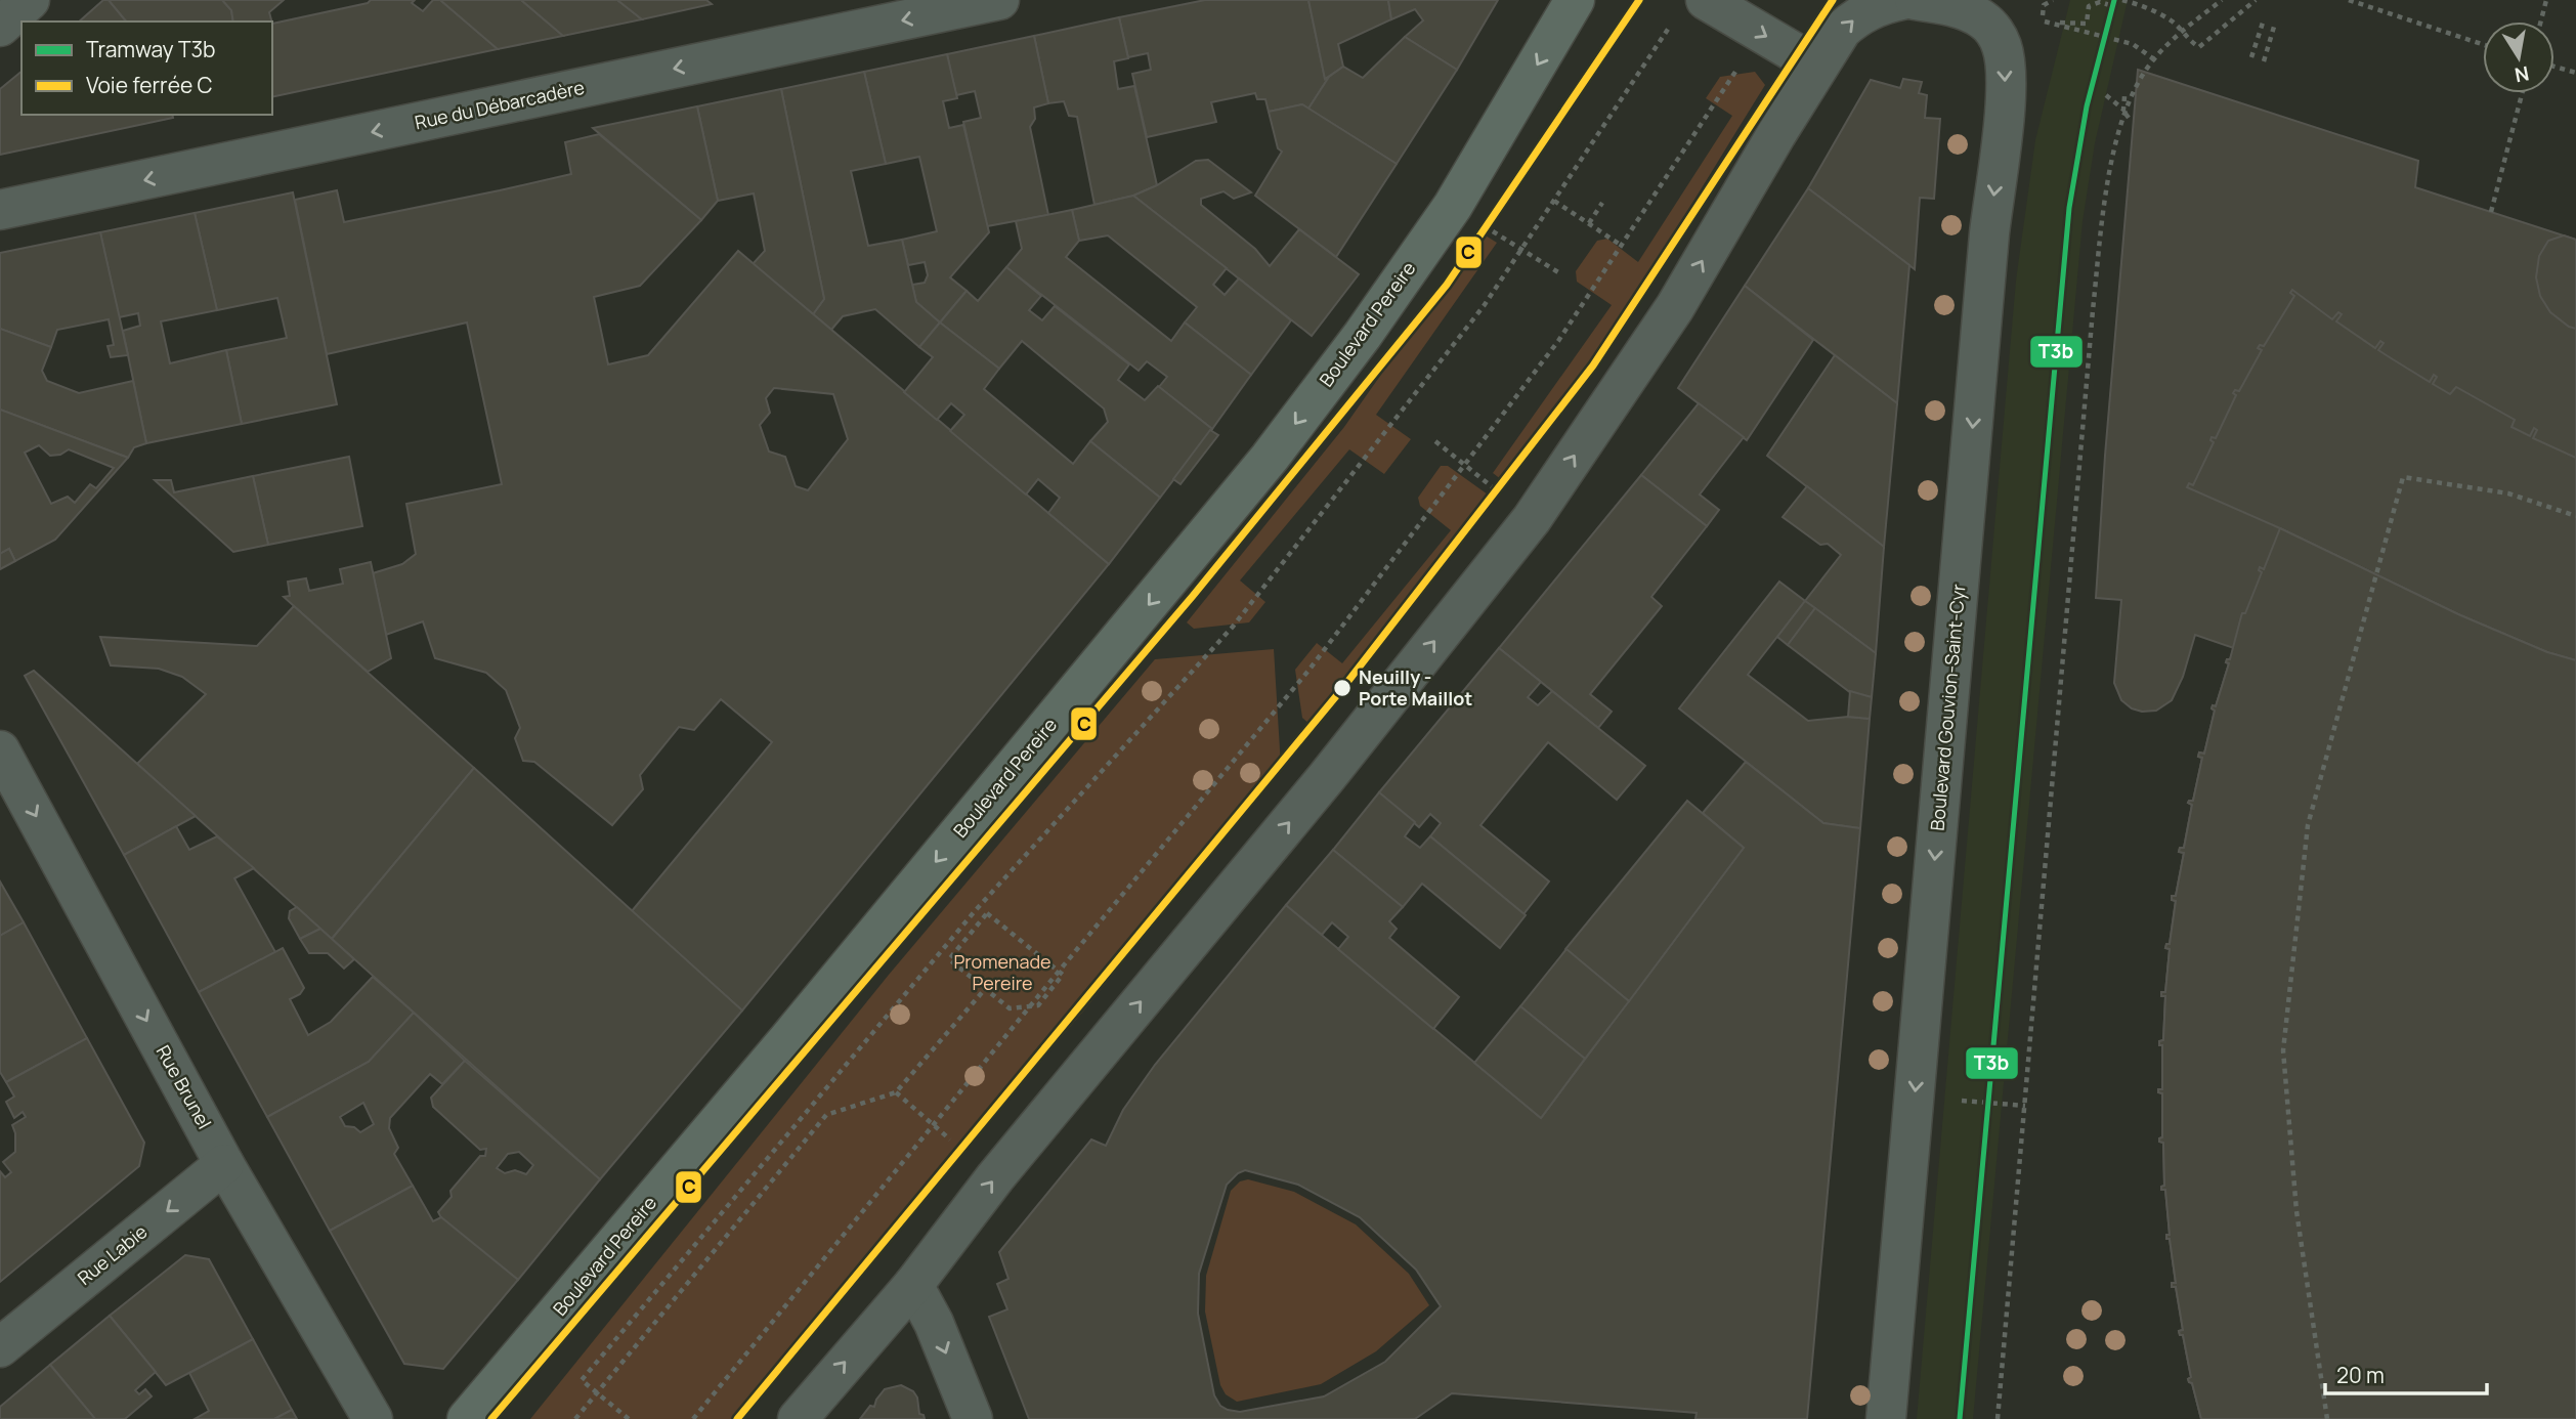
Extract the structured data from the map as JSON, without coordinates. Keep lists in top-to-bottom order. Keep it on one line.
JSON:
{"streets":{"street":["Rue du Débarcadère","Boulevard Pereire","Boulevard Gouvion-Saint-Cyr","Rue Brunel","Rue Labie"]},"crossings":[["Rue Brunel","Rue Labie"]],"one_way":["Rue du Débarcadère","Boulevard Gouvion-Saint-Cyr","Rue Brunel","Rue Labie"],"parks":["Promenade Pereire"],"places":["Neuilly - Porte Maillot"],"lines":["tram line T3b","rail line C"],"legend":["Tramway T3b","Voie ferrée C"],"scale_bar":"20 m","north":"bottom"}
